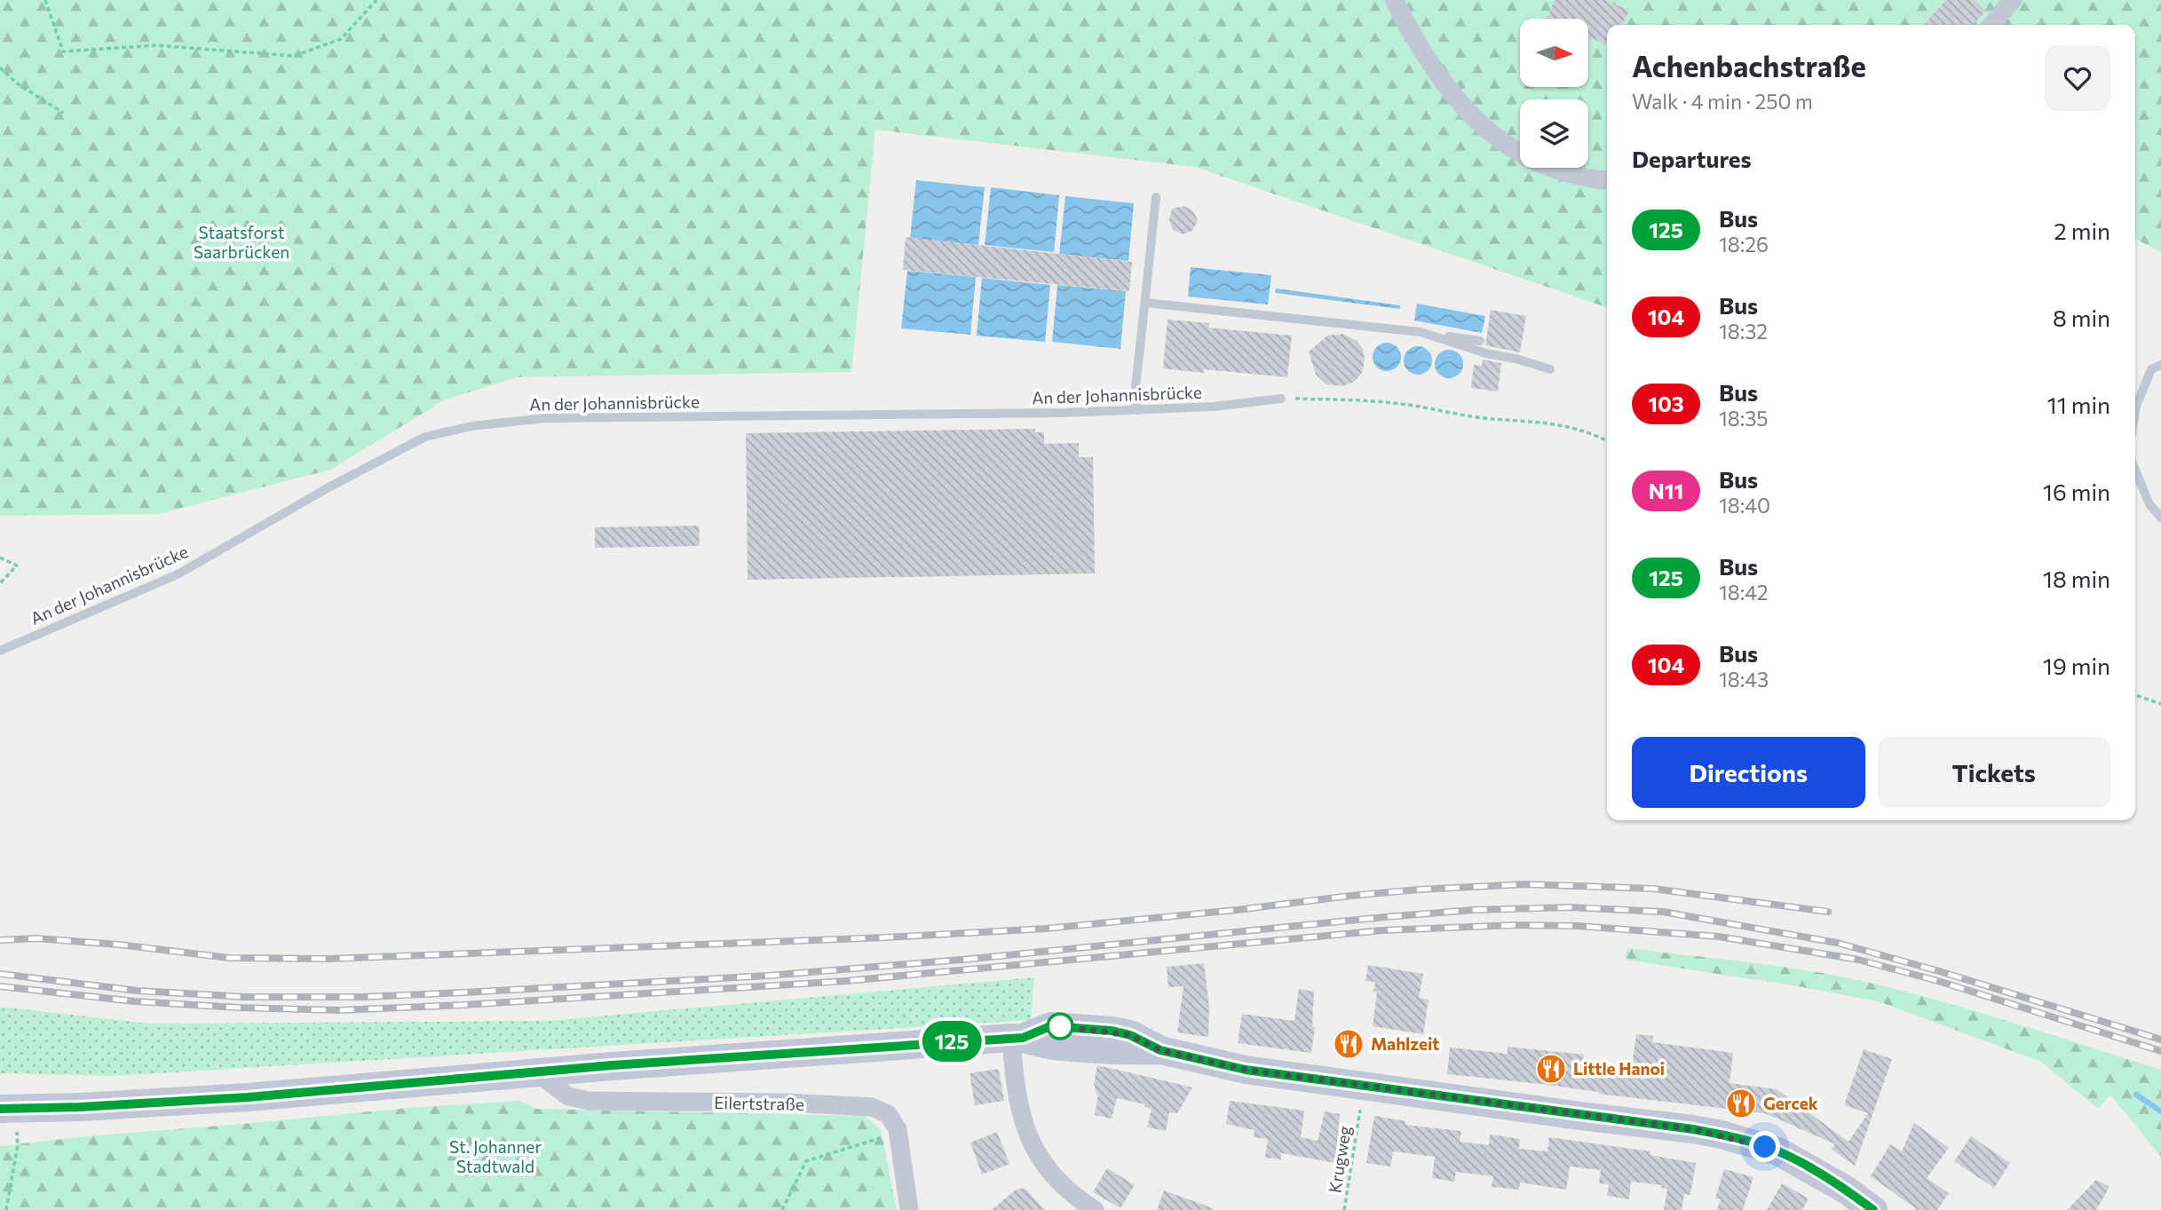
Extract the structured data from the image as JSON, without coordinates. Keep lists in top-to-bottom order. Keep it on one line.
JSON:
{"streets":{"street":["Eilertstraße"],"lane":["An der Johannisbrücke"],"path":["Krugweg"]},"parks":["Staatsforst Saarbrücken","St. Johanner Stadtwald"],"places":{"restaurant":["Mahlzeit","Little Hanoi","Gercek"]},"lines":["bus line 125"],"north":"right","page":{"on_map":"125","heading":[["Achenbachstraße","Walk · 4 min · 250 m"],"Departures"],"list":[{"mark":"125","name":"Bus","note":"18:26","value":"2 min"},{"mark":"104","name":"Bus","note":"18:32","value":"8 min"},{"mark":"103","name":"Bus","note":"18:35","value":"11 min"},{"mark":"N11","name":"Bus","note":"18:40","value":"16 min"},{"mark":"125","name":"Bus","note":"18:42","value":"18 min"},{"mark":"104","name":"Bus","note":"18:43","value":"19 min"}],"buttons":["Directions","Tickets"]}}
